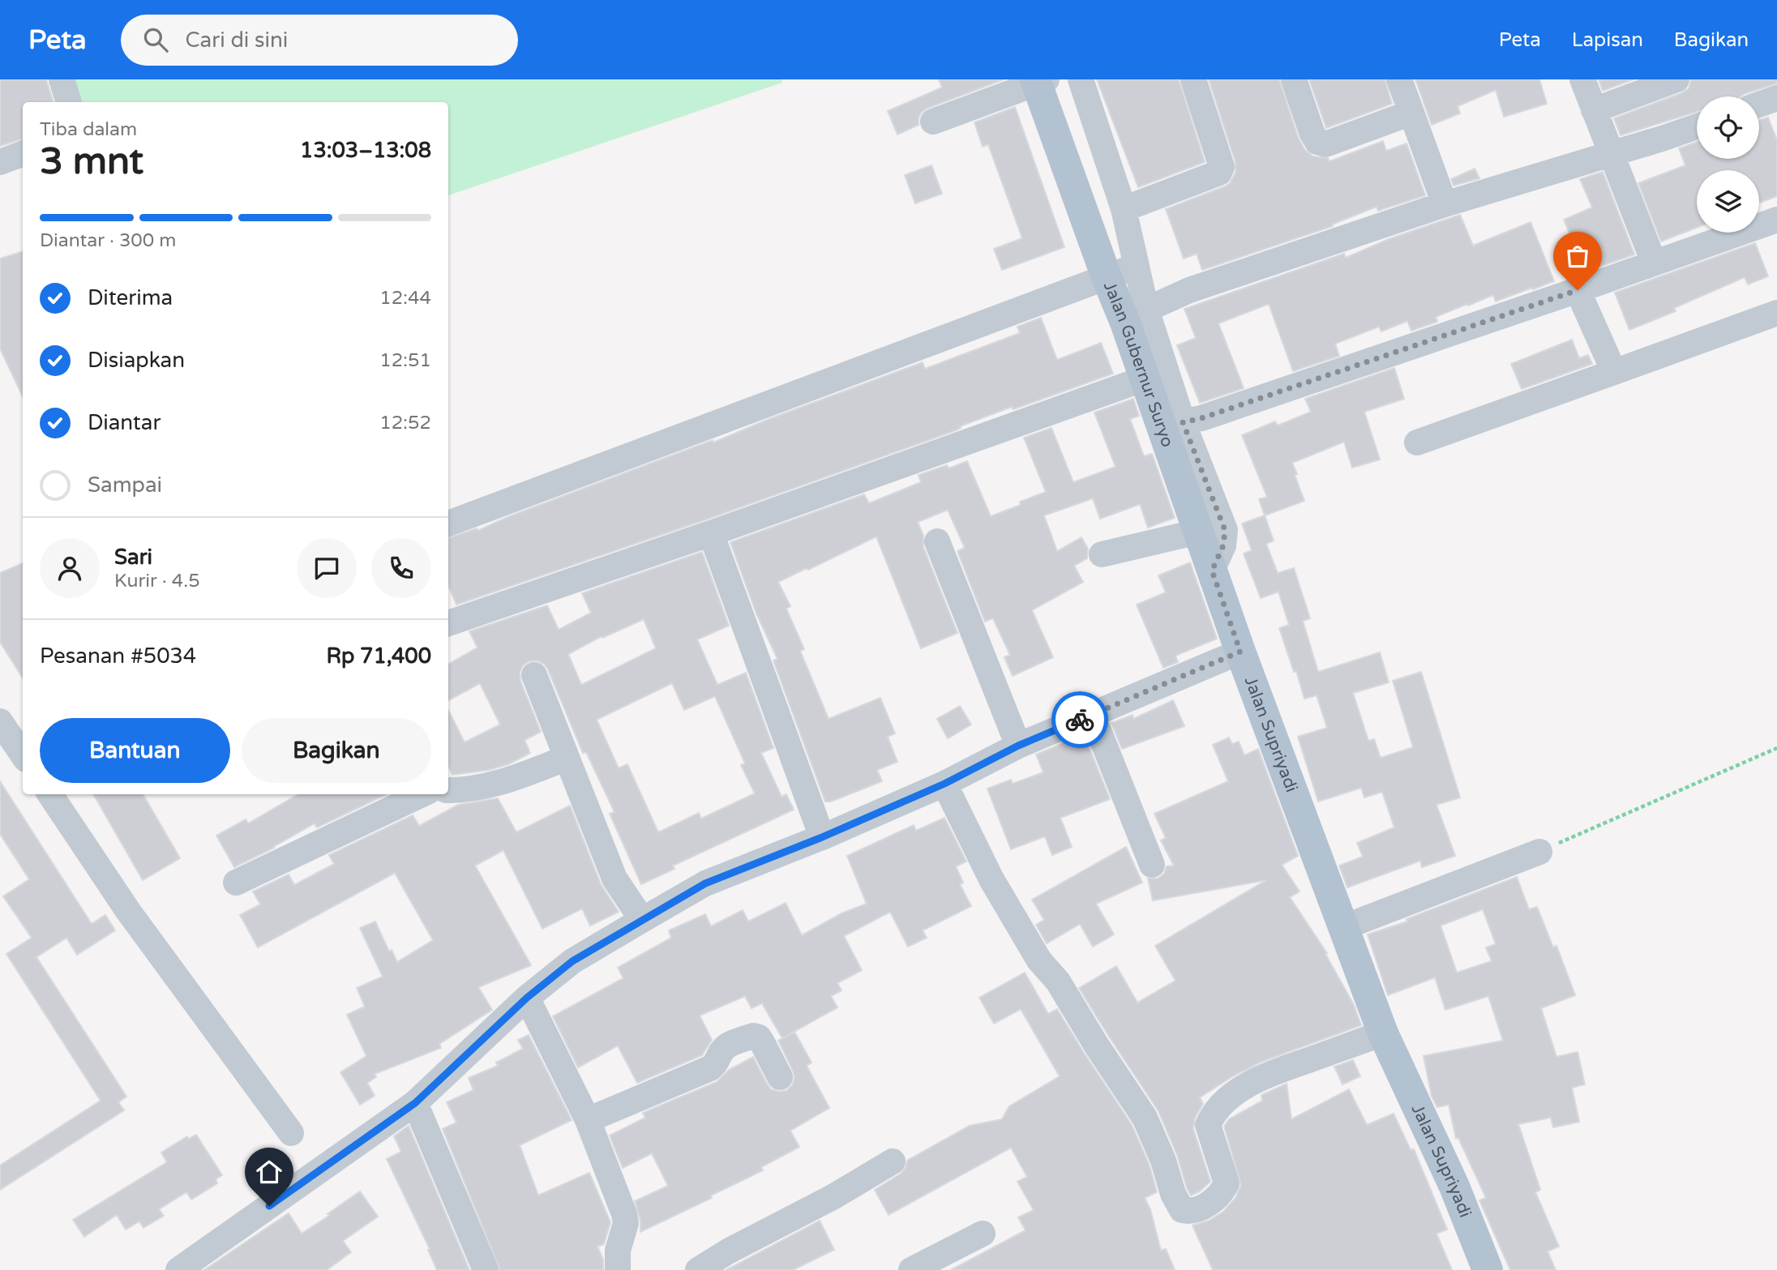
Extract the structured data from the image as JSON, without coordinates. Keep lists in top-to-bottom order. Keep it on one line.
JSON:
{"streets":{"main road":["Jalan Gubernur Suryo","Jalan Supriyadi"]},"crossings":[["Jalan Gubernur Suryo","Jalan Supriyadi"]],"page":{"header":"Peta","search":"Cari di sini","nav":["Peta","Lapisan","Bagikan"],"heading":["3 mnt","Tiba dalam","13:03–13:08"],"panel":["Sari","Kurir · 4.5","Pesanan #5034","Rp 71,400"],"bar":"Diantar · 300 m","list":[["Diterima","12:44"],["Disiapkan","12:51"],["Diantar","12:52"],"Sampai"],"buttons":["Bantuan","Bagikan"]}}
